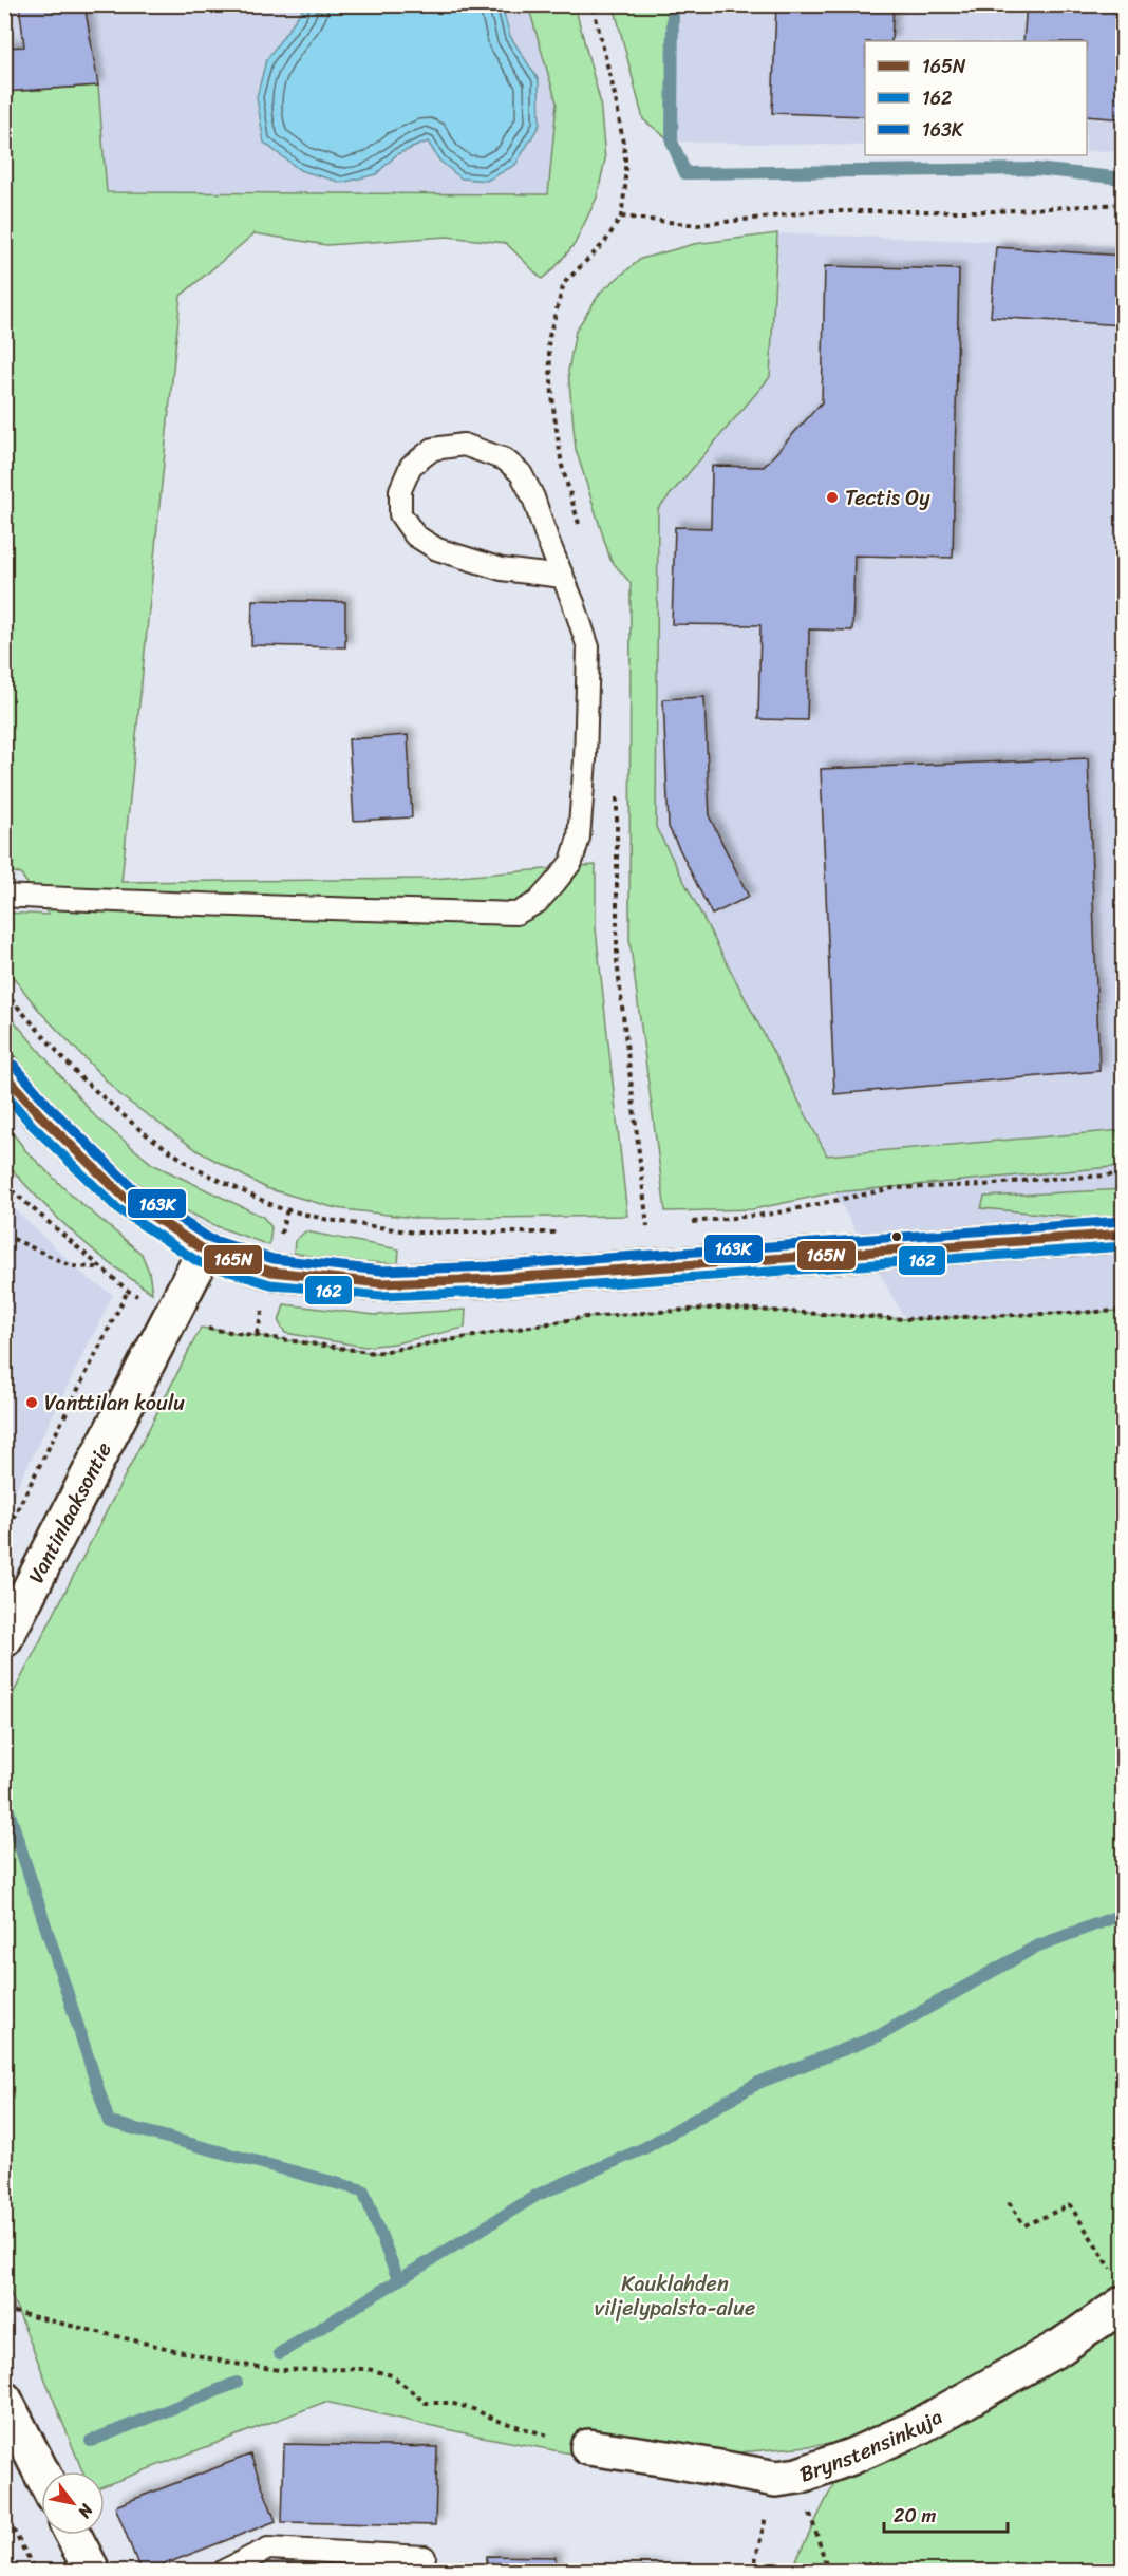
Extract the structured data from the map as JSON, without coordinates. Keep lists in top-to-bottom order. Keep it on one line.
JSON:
{"streets":{"street":["Vantinlaaksontie","Brynstensinkuja"]},"parks":["Kauklahden viljelypalsta-alue"],"places":["Tectis Oy","Vanttilan koulu"],"lines":["transit line 163K","transit line 165N","transit line 162"],"legend":["165N","162","163K"],"scale_bar":"20 m","north":"bottom right"}
